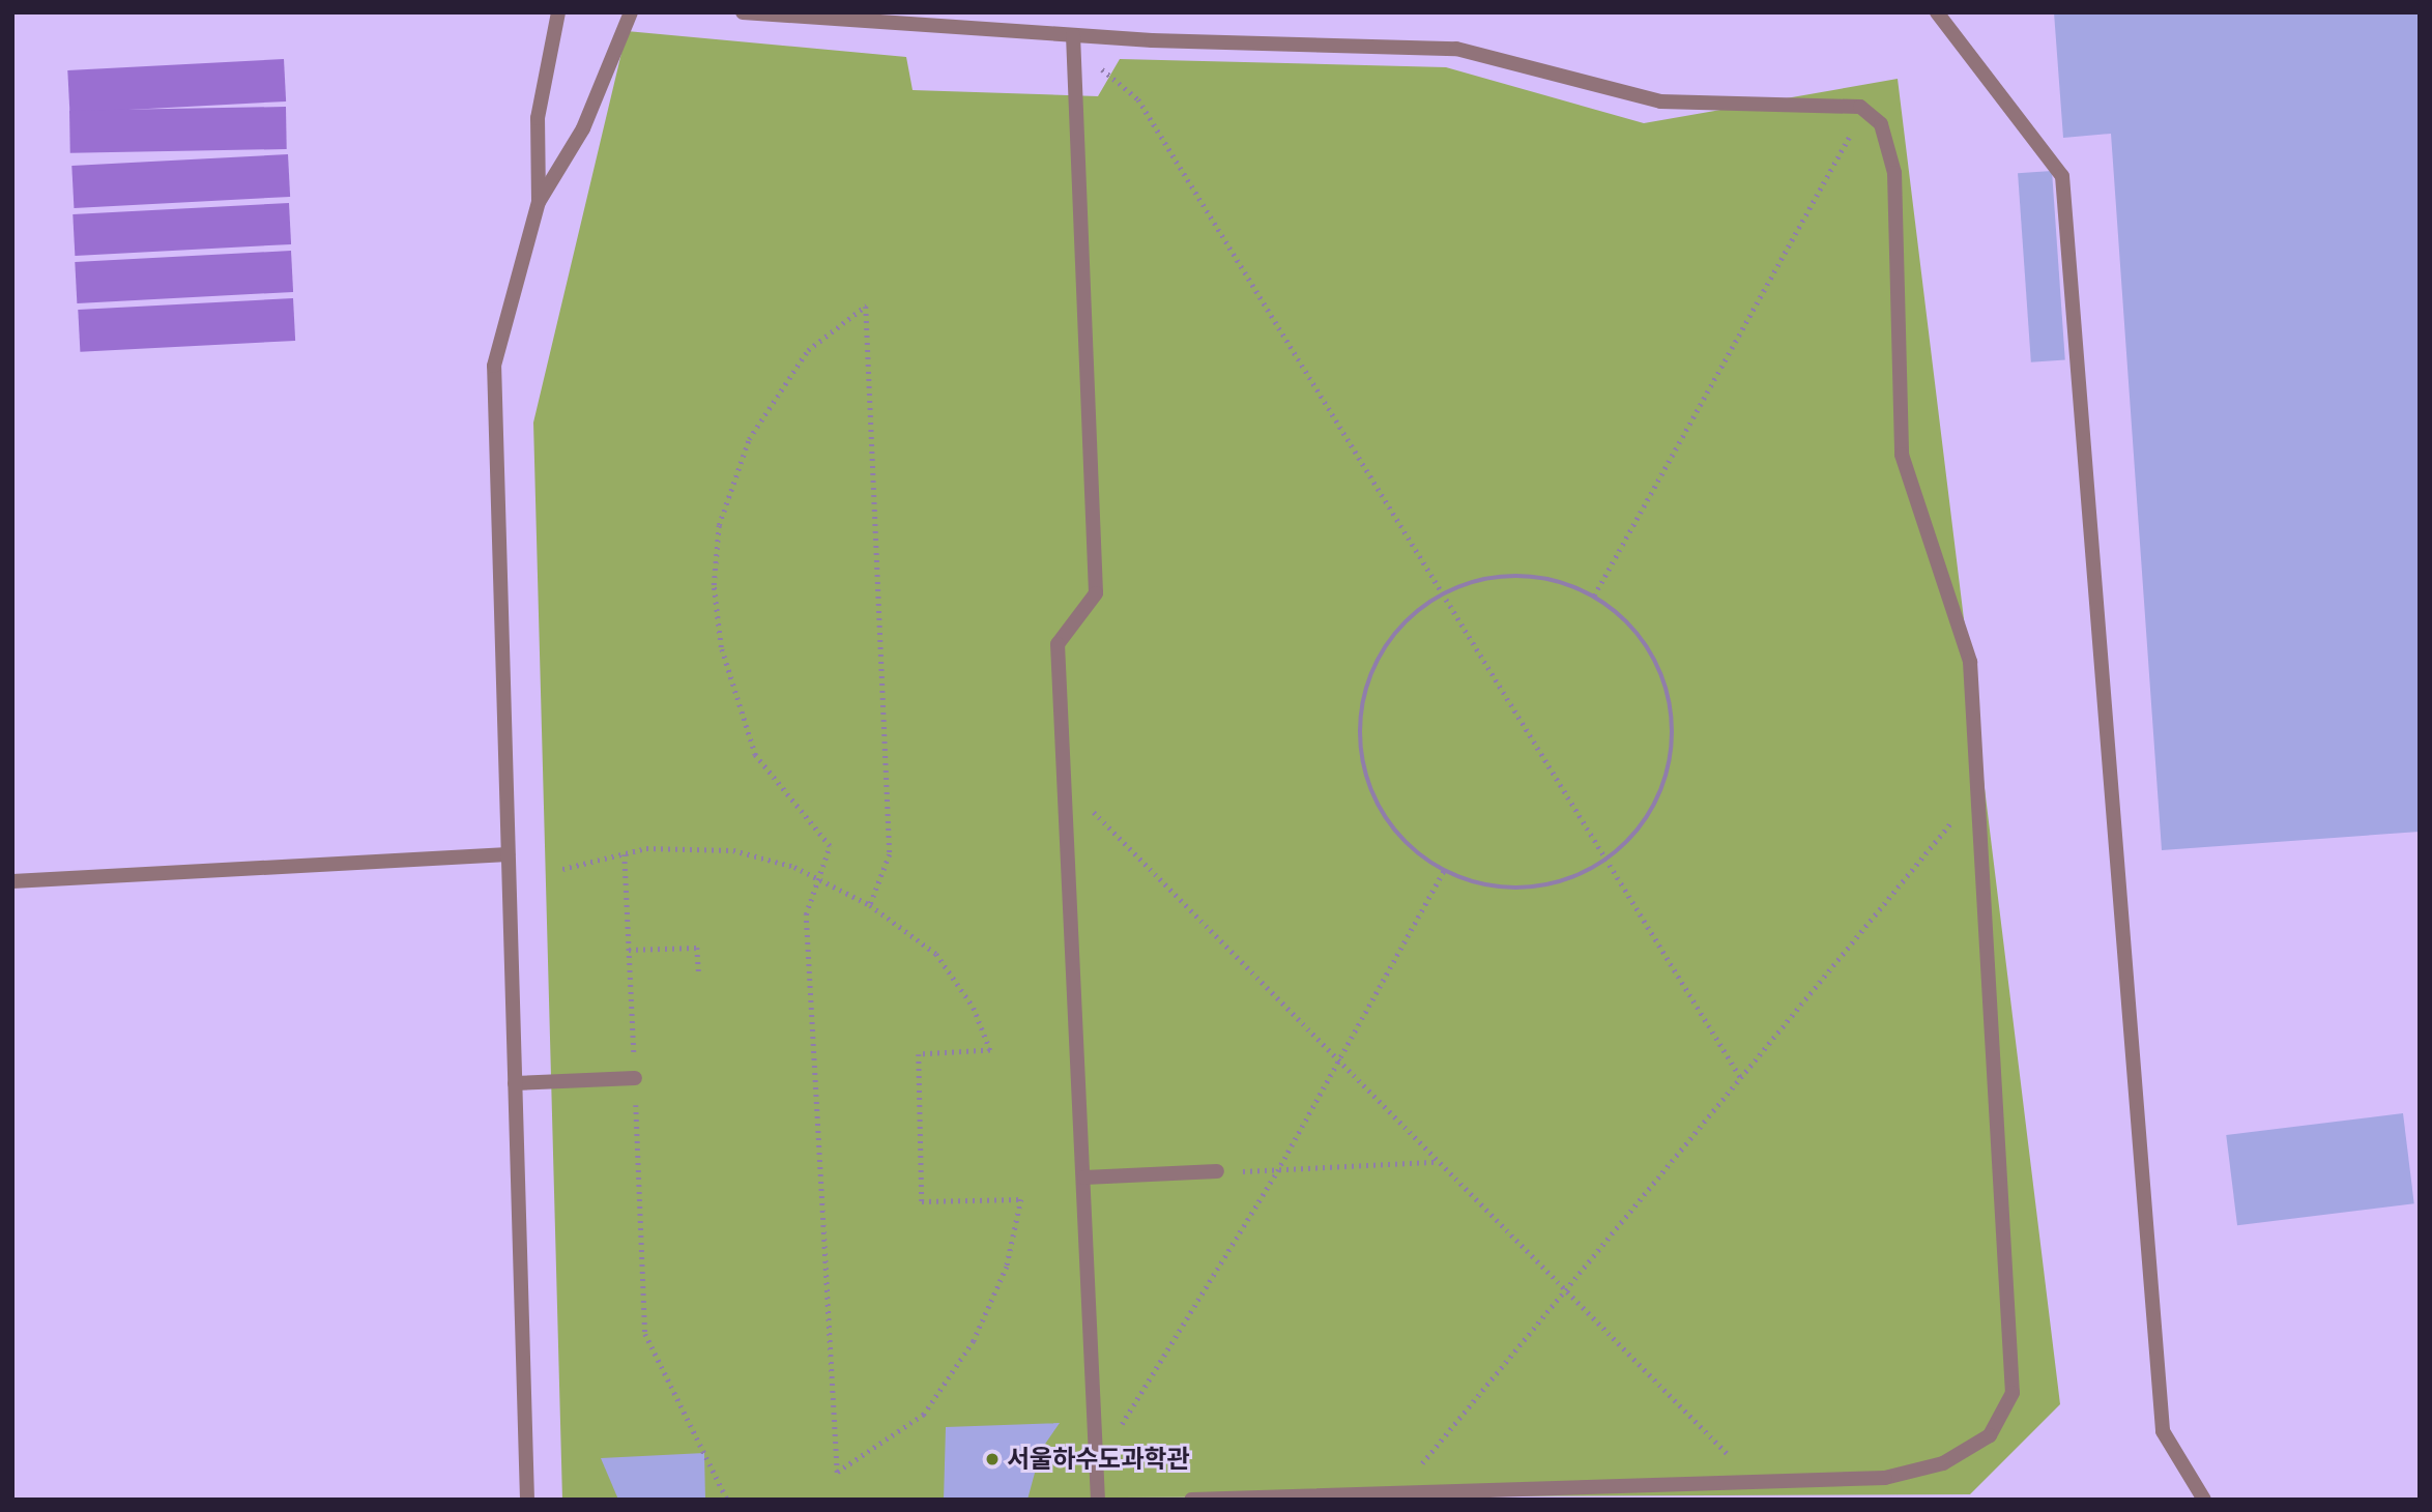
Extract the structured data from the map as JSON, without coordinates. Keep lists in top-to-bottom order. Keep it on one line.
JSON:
{"places":["서울하수도과학관"]}
